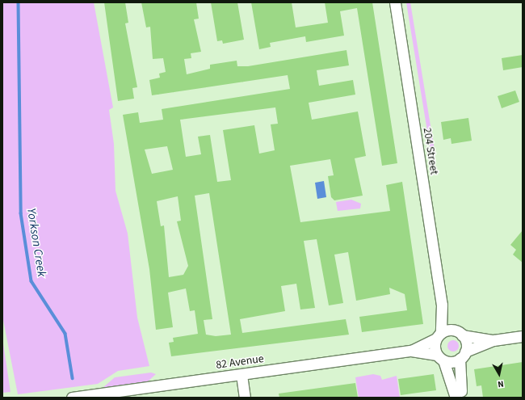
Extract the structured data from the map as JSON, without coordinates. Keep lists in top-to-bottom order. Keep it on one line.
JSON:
{"streets":{"street":["204 Street","82 Avenue"]},"crossings":[["204 Street","82 Avenue"]],"water":["Yorkson Creek"],"north":"bottom"}
